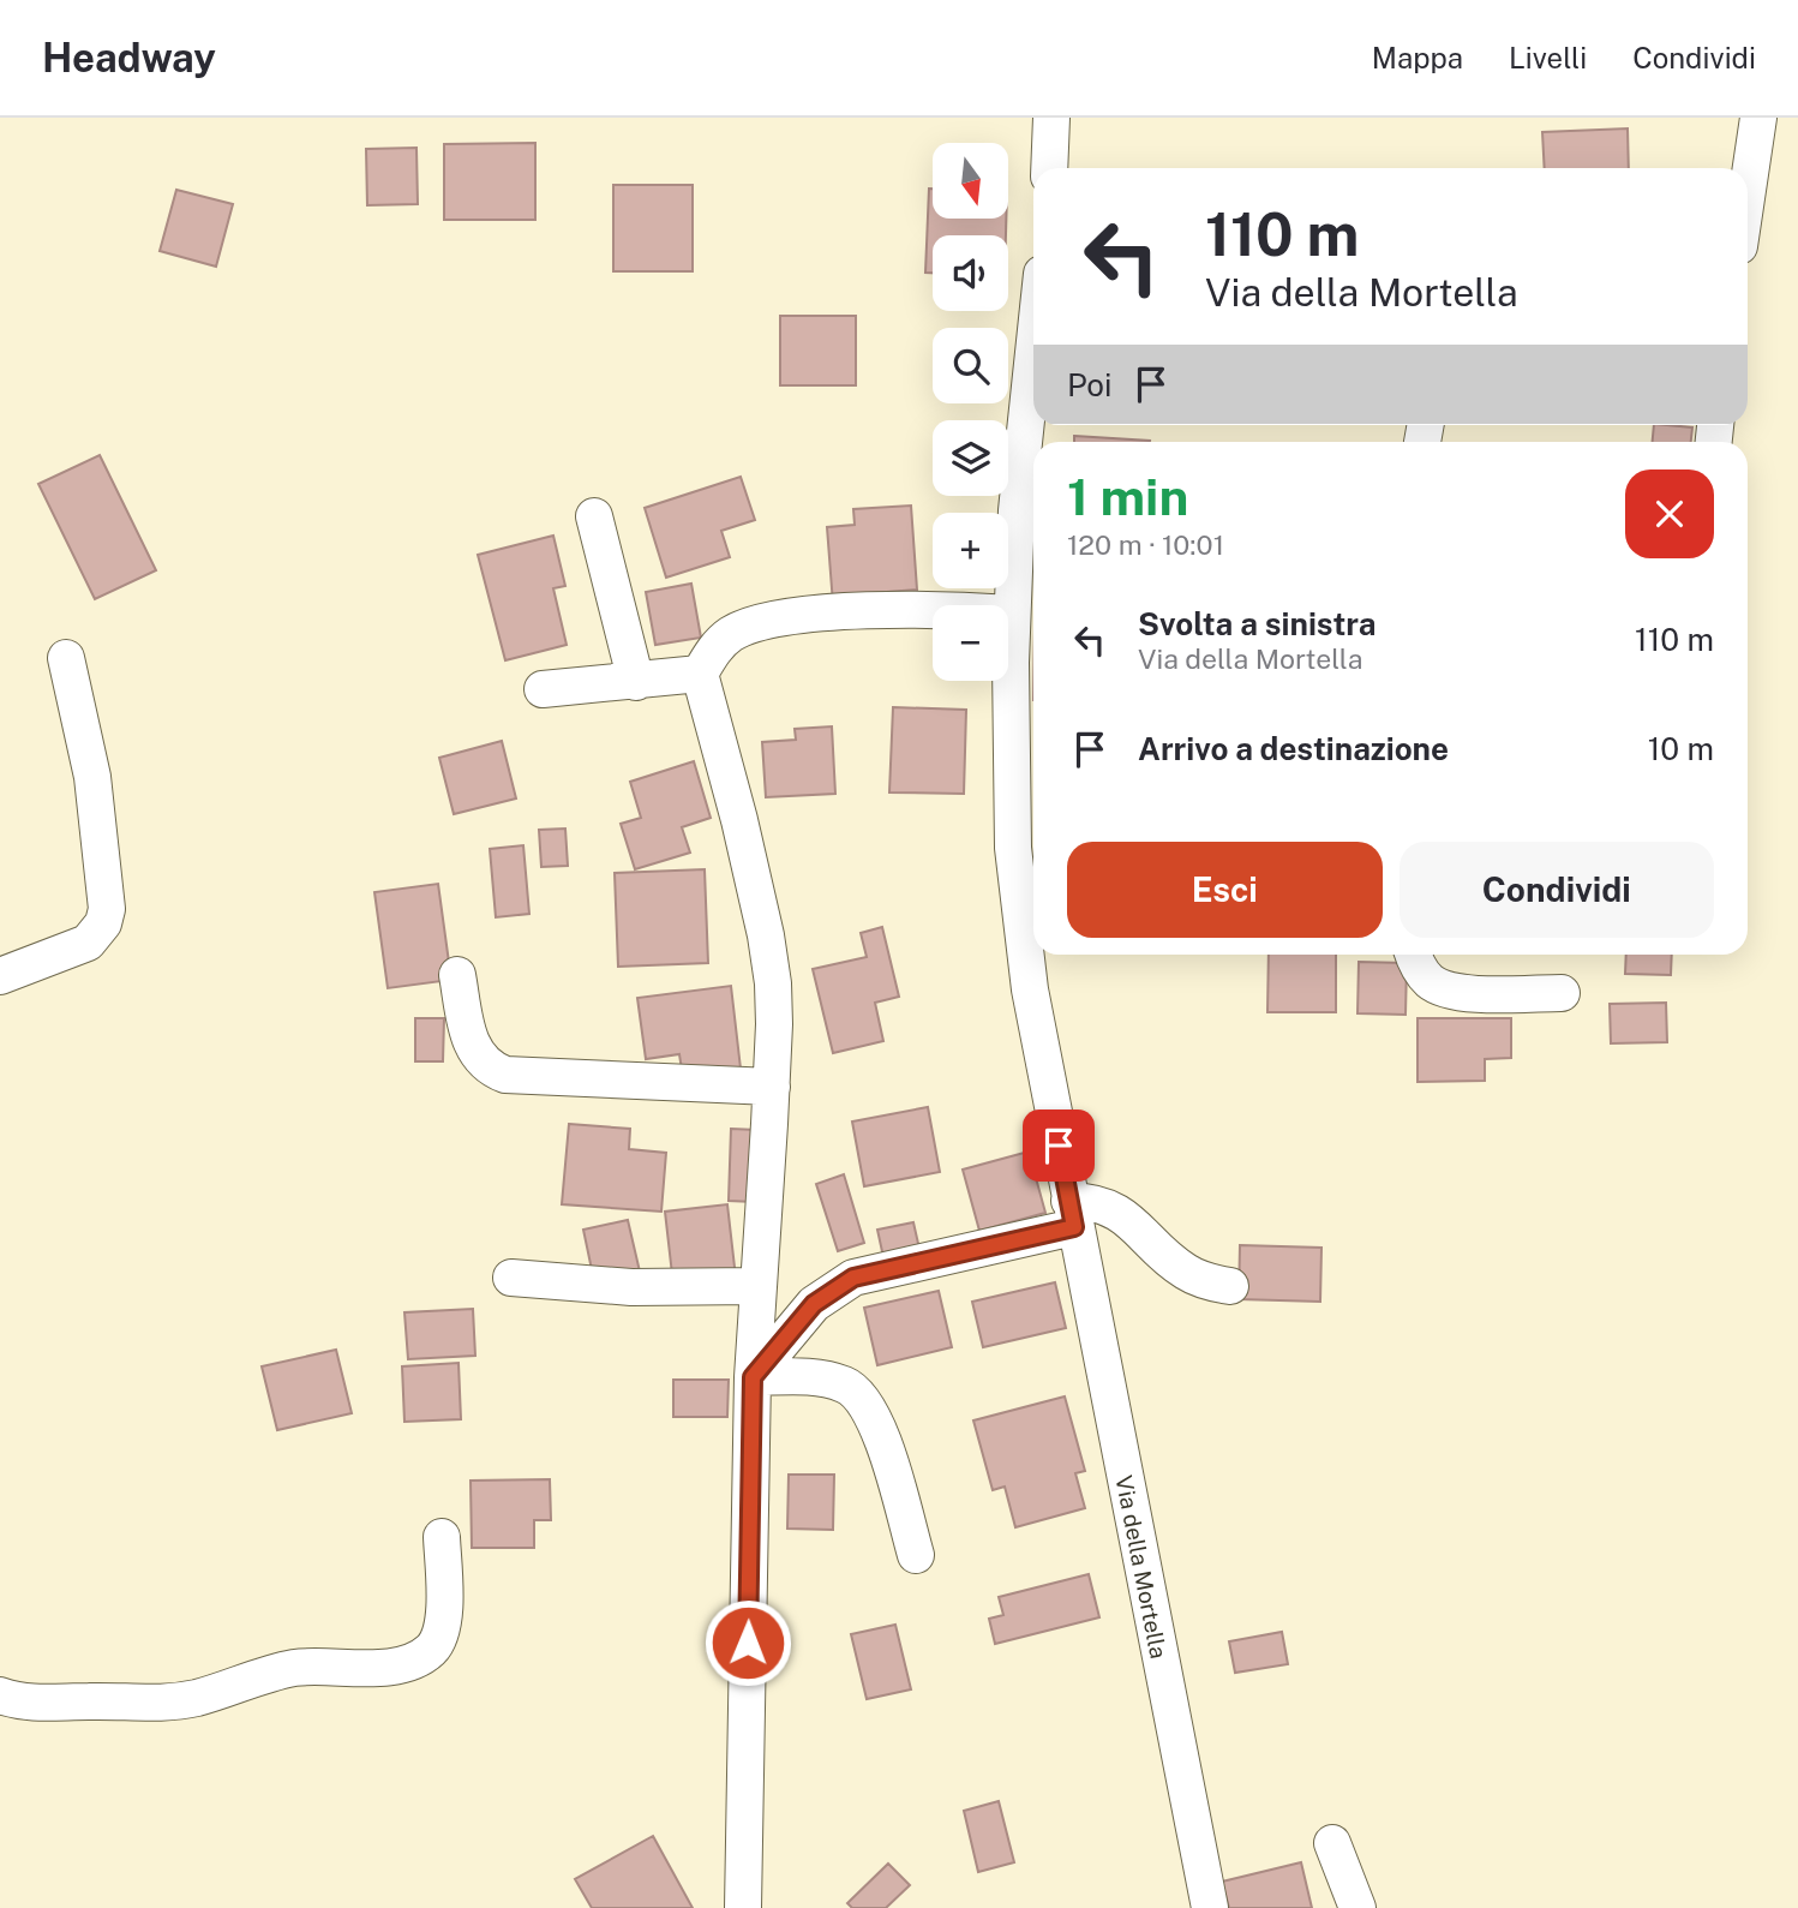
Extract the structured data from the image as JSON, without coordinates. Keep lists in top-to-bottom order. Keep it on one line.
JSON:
{"streets":{"street":["Via della Mortella"]},"north":"bottom","page":{"header":"Headway","nav":["Mappa","Livelli","Condividi"],"map_buttons":["+","−"],"turn":["110 m","Via della Mortella"],"then":"Poi","heading":["1 min","120 m · 10:01"],"list":[{"name":"Svolta a sinistra","note":"Via della Mortella","value":"110 m"},{"name":"Arrivo a destinazione","value":"10 m"}],"buttons":["Esci","Condividi"]}}
